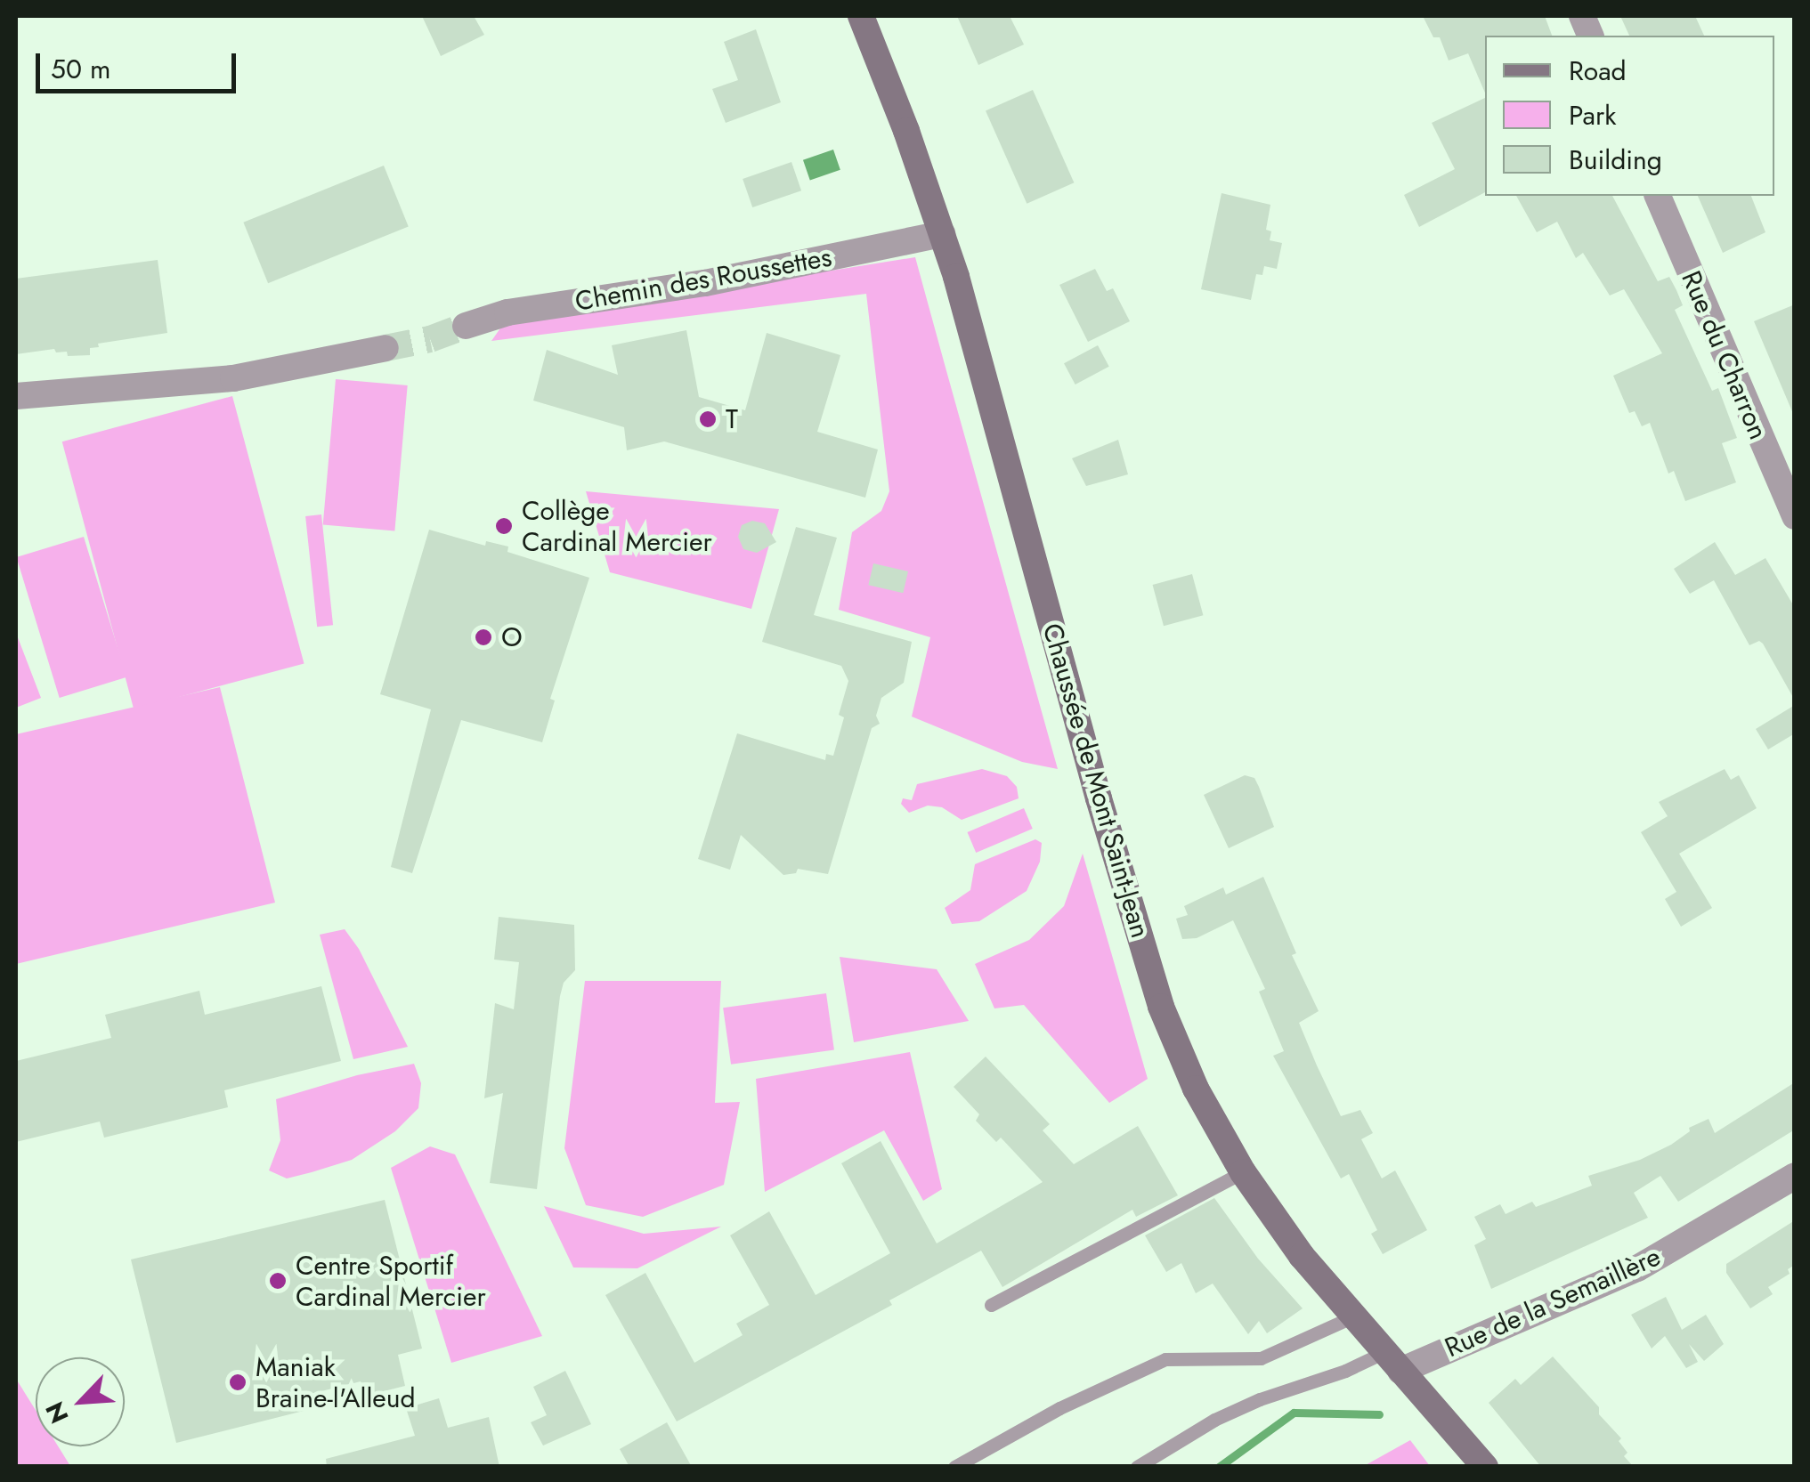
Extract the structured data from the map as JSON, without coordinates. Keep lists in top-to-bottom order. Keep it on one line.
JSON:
{"streets":{"main road":["Chaussée de Mont Saint-Jean"],"street":["Chemin des Roussettes","Rue du Charron","Rue de la Semaillère"]},"crossings":[["Chemin des Roussettes","Chaussée de Mont Saint-Jean"],["Chaussée de Mont Saint-Jean","Rue de la Semaillère"]],"places":["T","Collège Cardinal Mercier","O","Centre Sportif Cardinal Mercier","Maniak Braine-l'Alleud"],"legend":["Road","Park","Building"],"scale_bar":"50 m","north":"bottom left"}
